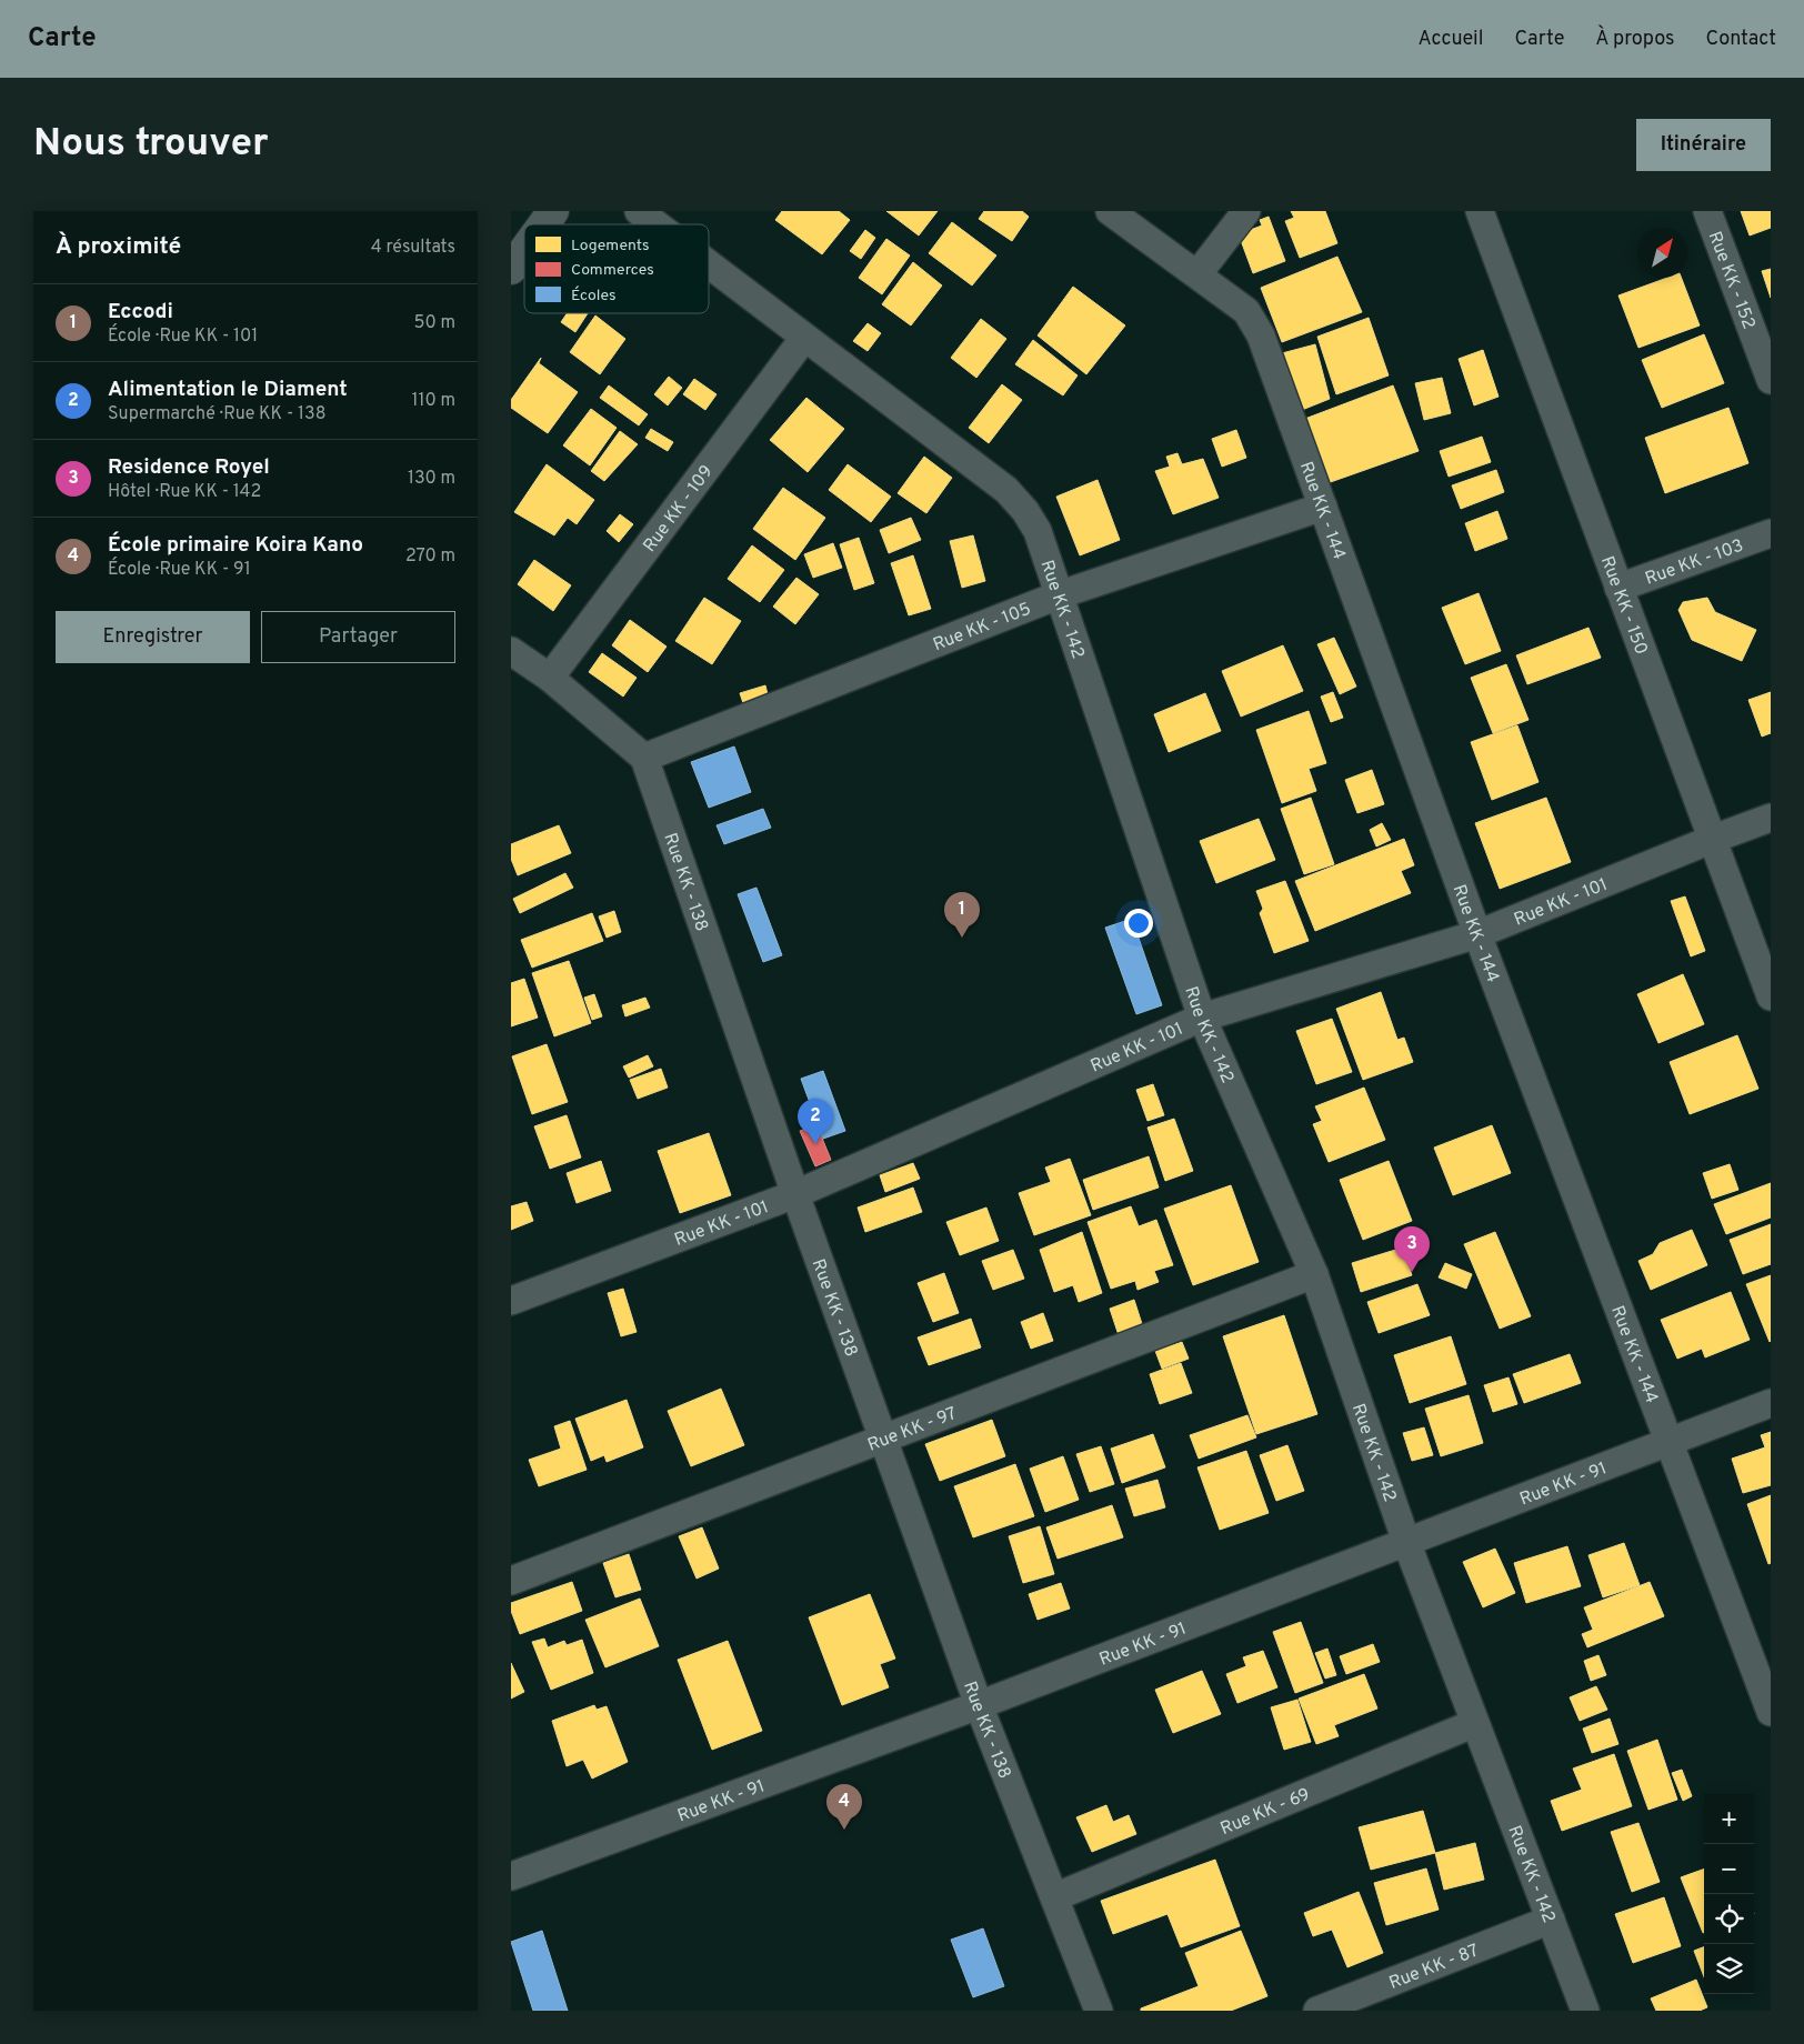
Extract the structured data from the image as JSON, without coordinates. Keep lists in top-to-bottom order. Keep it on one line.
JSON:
{"streets":{"street":["Rue KK - 152","Rue KK - 109","Rue KK - 144","Rue KK - 103","Rue KK - 150","Rue KK - 142","Rue KK - 105","Rue KK - 138","Rue KK - 101","Rue KK - 97","Rue KK - 91","Rue KK - 69","Rue KK - 87"]},"crossings":[["Rue KK - 109","Rue KK - 142"],["Rue KK - 144","Rue KK - 105"],["Rue KK - 144","Rue KK - 101"],["Rue KK - 144","Rue KK - 91"],["Rue KK - 103","Rue KK - 150"],["Rue KK - 150","Rue KK - 101"],["Rue KK - 142","Rue KK - 105"],["Rue KK - 142","Rue KK - 101"],["Rue KK - 142","Rue KK - 97"],["Rue KK - 142","Rue KK - 91"],["Rue KK - 142","Rue KK - 69"],["Rue KK - 142","Rue KK - 87"],["Rue KK - 105","Rue KK - 138"],["Rue KK - 138","Rue KK - 101"],["Rue KK - 138","Rue KK - 97"],["Rue KK - 138","Rue KK - 91"],["Rue KK - 138","Rue KK - 69"]],"legend":["Logements","Commerces","Écoles"],"north":"top right","page":{"header":"Carte","nav":["Accueil","Carte","À propos","Contact"],"buttons":["Itinéraire",["Enregistrer","Partager"]],"title":"Nous trouver","heading":["À proximité","4 résultats"],"list":[{"mark":"1","name":"Eccodi","note":"École · Rue KK - 101","value":"50 m"},{"mark":"2","name":"Alimentation le Diament","note":"Supermarché · Rue KK - 138","value":"110 m"},{"mark":"3","name":"Residence Royel","note":"Hôtel · Rue KK - 142","value":"130 m"},{"mark":"4","name":"École primaire Koira Kano","note":"École · Rue KK - 91","value":"270 m"}],"pins":["1","2","3","4"],"map_buttons":["+","−"]}}
